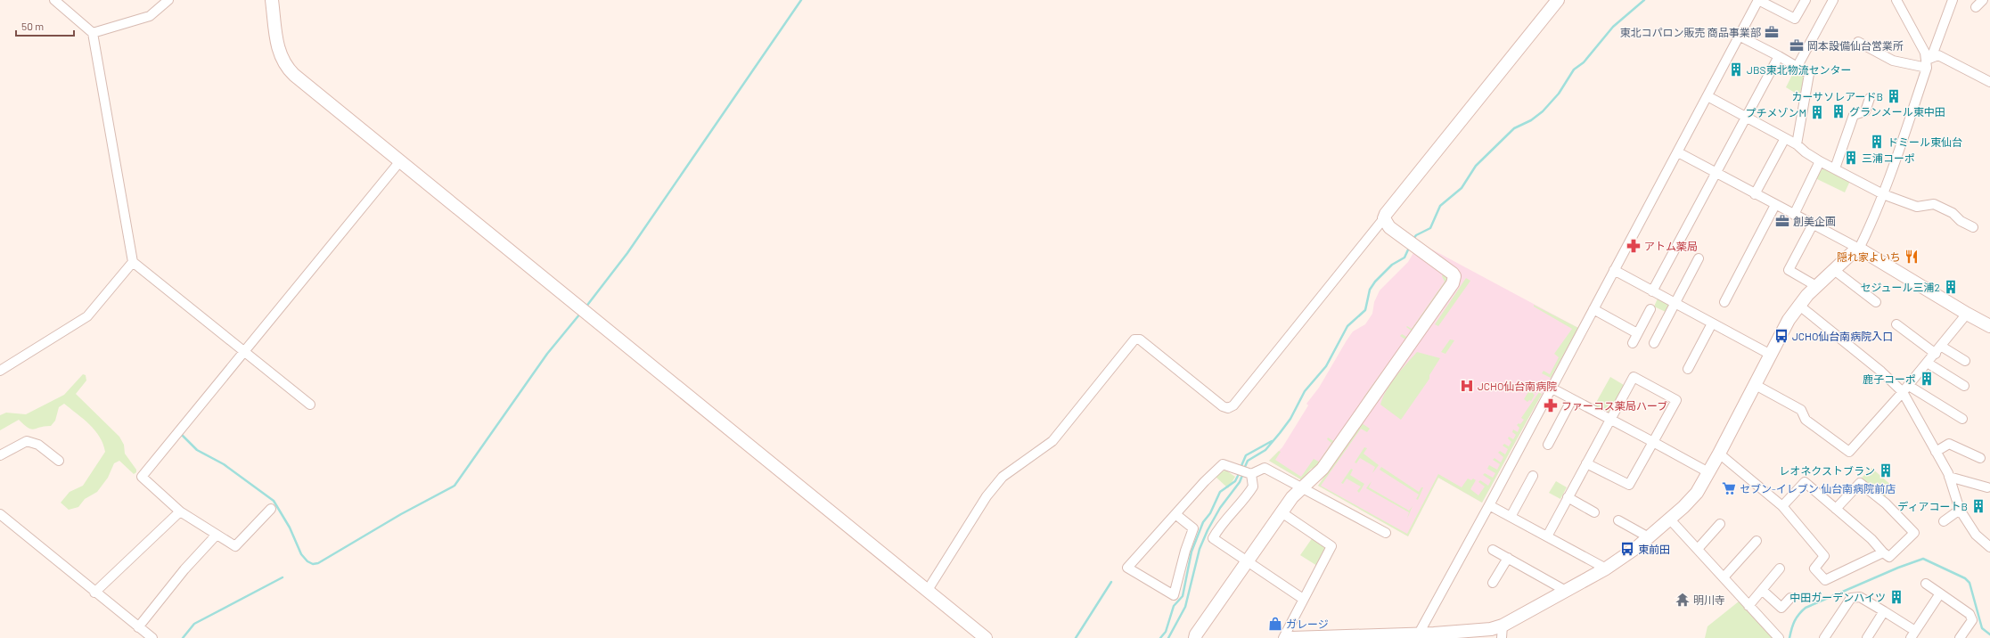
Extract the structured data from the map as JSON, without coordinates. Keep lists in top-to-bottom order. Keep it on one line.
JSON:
{"places":{"office":["東北コパロン販売 商品事業部","岡本設備仙台営業所","創美企画"],"building":["JBS東北物流センター","カーサソレアードB","グランメール東中田","プチメゾンM","ドミール東仙台","三浦コーポ","セジュール三浦2","鹿子コーポ","レオネクストブラン","ディアコートB","中田ガーデンハイツ"],"pharmacy":["アトム薬局","ファーコス薬局ハーブ"],"restaurant":["隠れ家よいち"],"bus stop":["JCHO仙台南病院入口","東前田"],"hospital":["JCHO仙台南病院"],"supermarket":["セブン-イレブン 仙台南病院前店"],"temple":["明川寺"],"shop":["ガレージ"]},"scale_bar":"50 m"}
